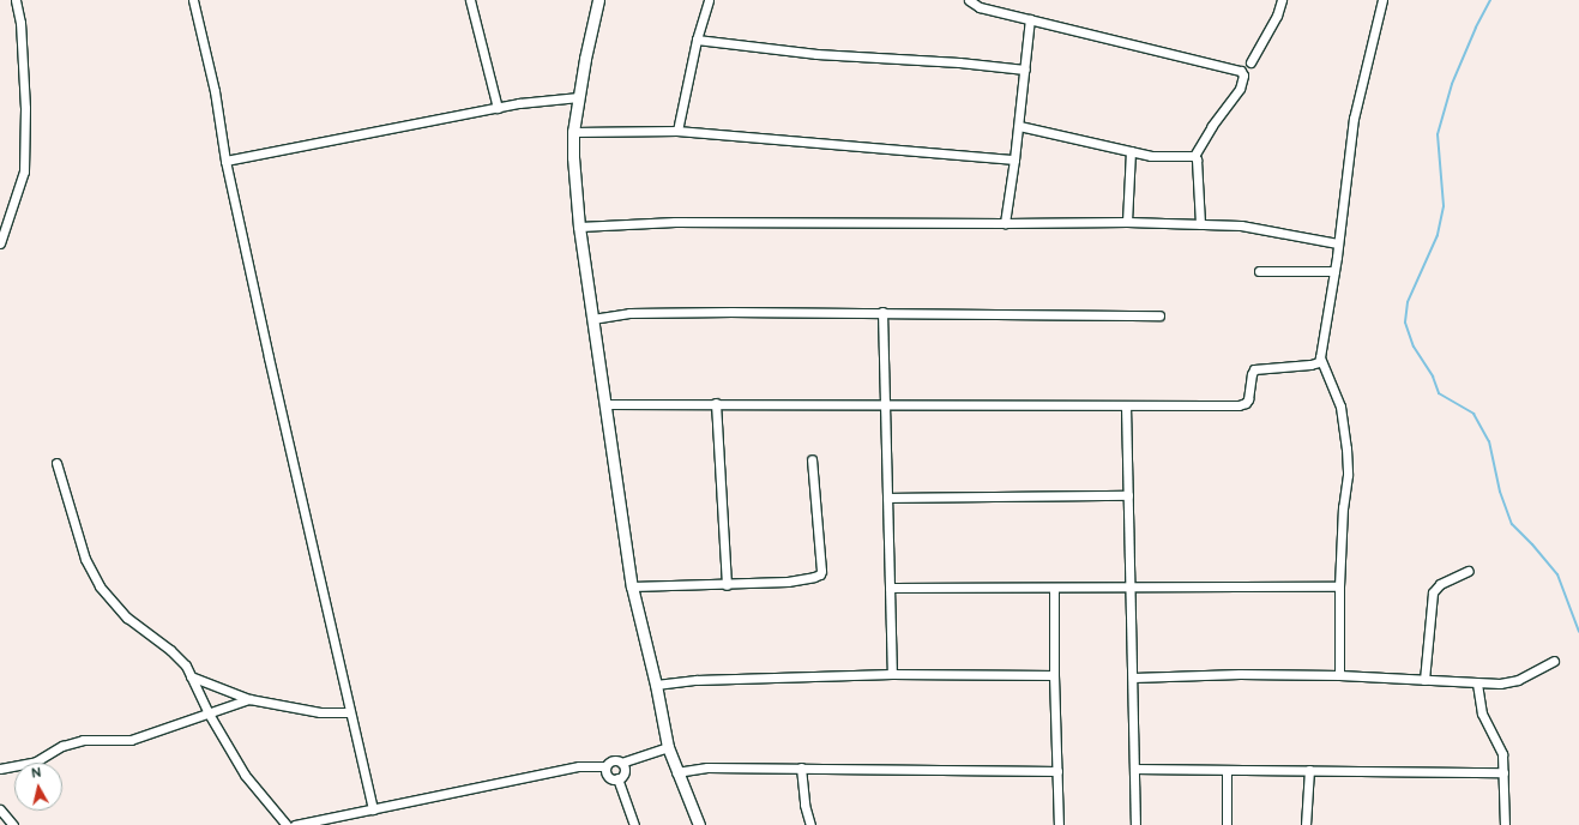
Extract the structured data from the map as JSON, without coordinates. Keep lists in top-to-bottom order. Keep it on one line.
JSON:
{"north":"top"}
